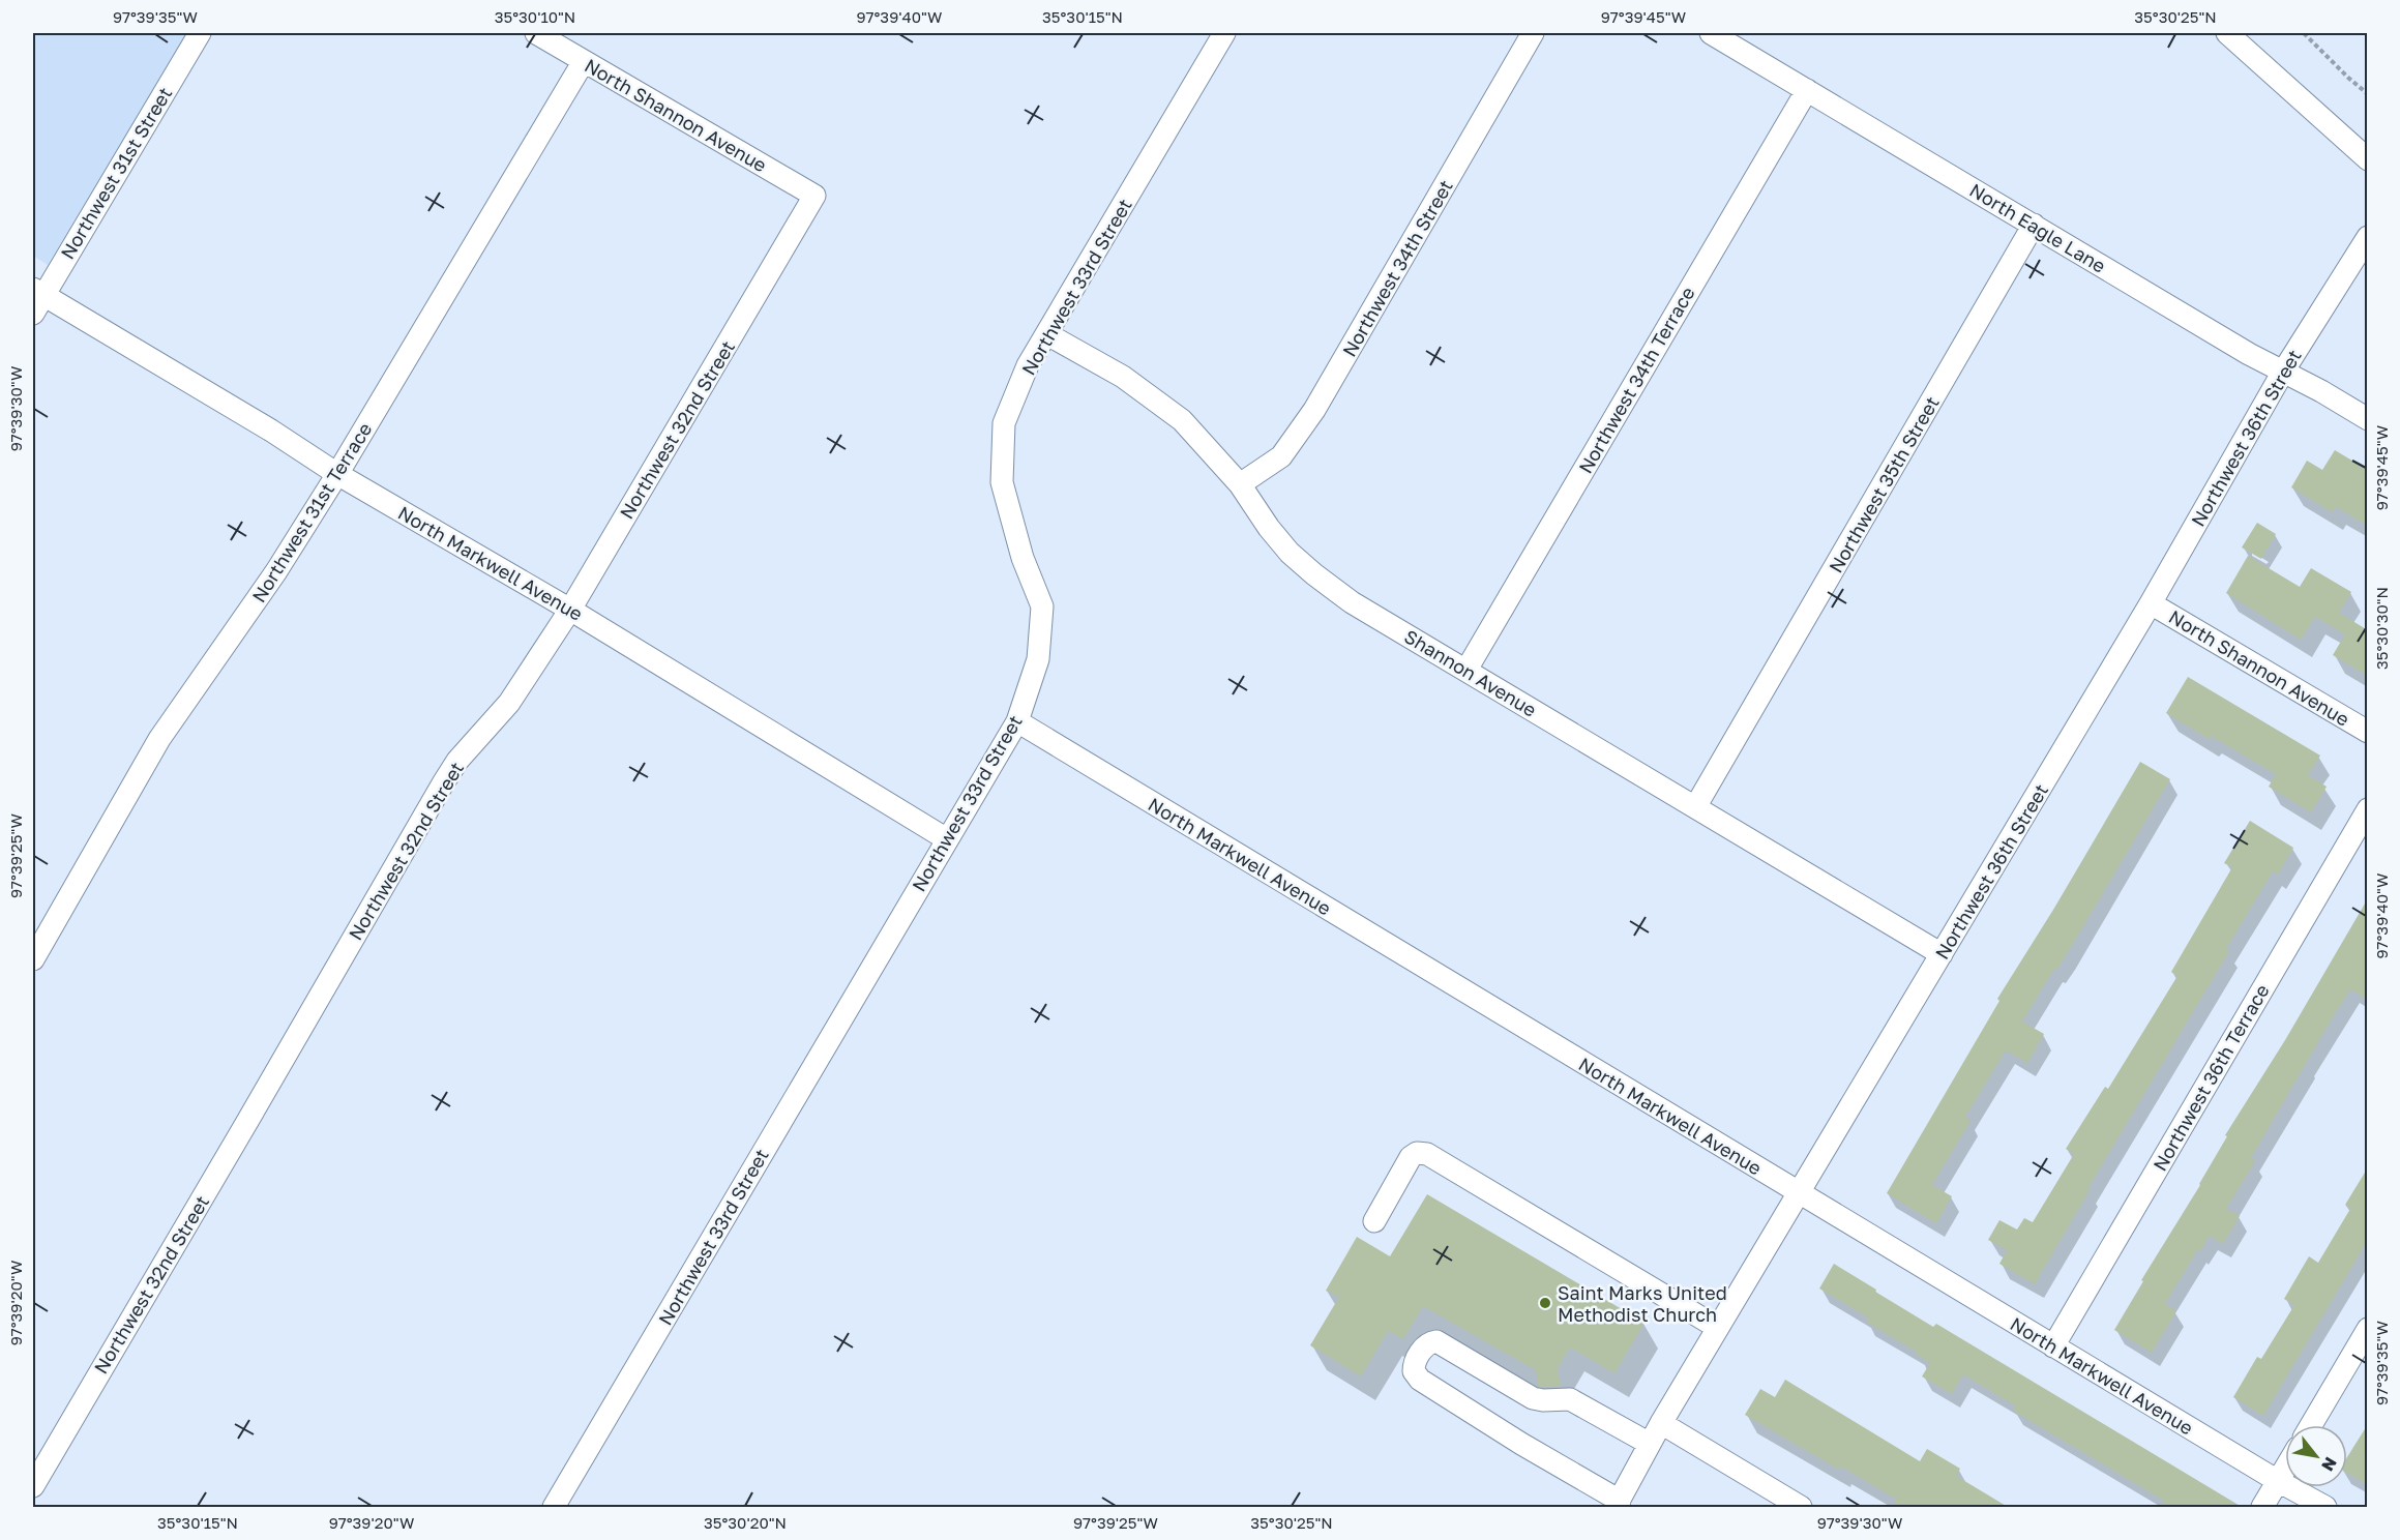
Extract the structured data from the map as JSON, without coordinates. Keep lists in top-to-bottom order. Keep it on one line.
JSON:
{"streets":{"street":["North Shannon Avenue","Northwest 31st Street","North Eagle Lane","Northwest 34th Street","Northwest 33rd Street","Northwest 34th Terrace","Northwest 32nd Street","Northwest 36th Street","Northwest 35th Street","Northwest 31st Terrace","North Markwell Avenue","Shannon Avenue","Northwest 36th Terrace"]},"crossings":[["North Shannon Avenue","Northwest 32nd Street"],["North Shannon Avenue","Northwest 36th Street"],["North Shannon Avenue","Northwest 31st Terrace"],["Northwest 31st Street","North Markwell Avenue"],["North Eagle Lane","Northwest 34th Terrace"],["North Eagle Lane","Northwest 36th Street"],["North Eagle Lane","Northwest 35th Street"],["Northwest 34th Street","Shannon Avenue"],["Northwest 33rd Street","North Markwell Avenue"],["Northwest 33rd Street","Shannon Avenue"],["Northwest 34th Terrace","Shannon Avenue"],["Northwest 32nd Street","North Markwell Avenue"],["Northwest 36th Street","North Markwell Avenue"],["Northwest 36th Street","Shannon Avenue"],["Northwest 35th Street","Shannon Avenue"],["Northwest 31st Terrace","North Markwell Avenue"],["North Markwell Avenue","Northwest 36th Terrace"]],"places":["Saint Marks United Methodist Church"],"north":"bottom right","coordinates":["97°39'35\"W","35°30'10\"N","97°39'40\"W","35°30'15\"N","97°39'45\"W","35°30'25\"N","97°39'30\"W","35°30'30\"N","97°39'25\"W","97°39'20\"W","35°30'20\"N"]}
